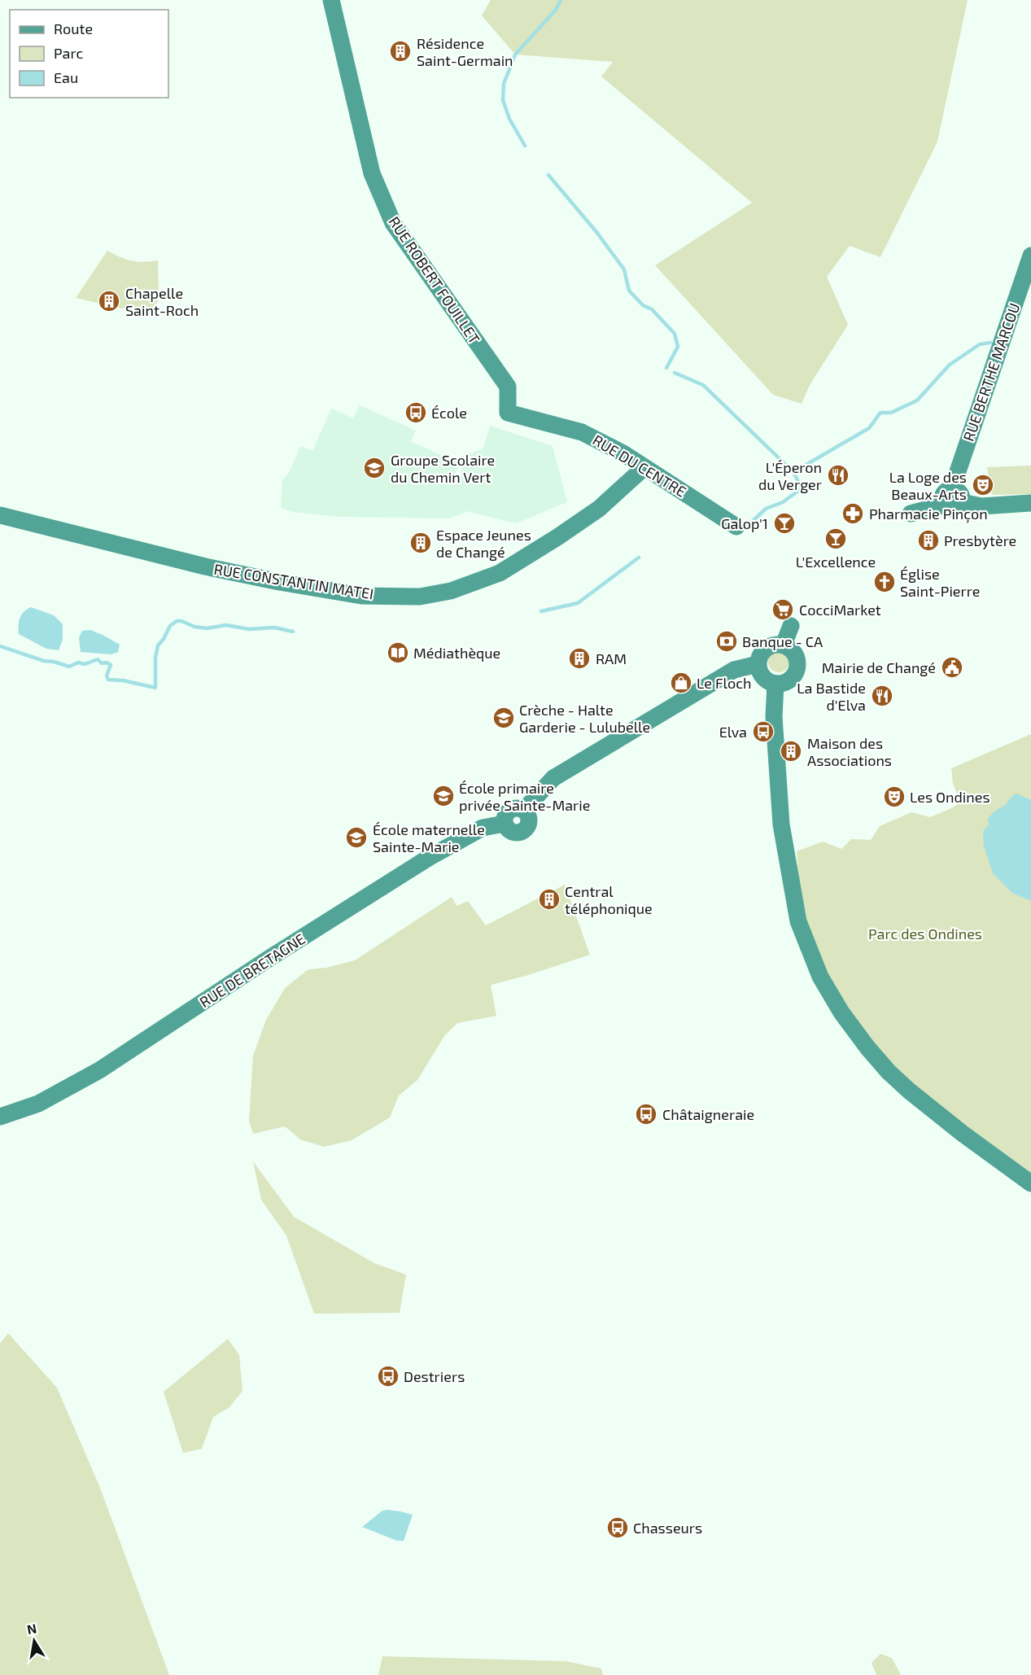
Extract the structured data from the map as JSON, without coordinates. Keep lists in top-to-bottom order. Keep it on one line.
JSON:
{"streets":{"street":["RUE ROBERT FOUILLET","RUE BERTHE MARCOU","RUE DU CENTRE","RUE CONSTANTIN MATEI","RUE DE BRETAGNE"]},"crossings":[["RUE ROBERT FOUILLET","RUE DU CENTRE"],["RUE DU CENTRE","RUE CONSTANTIN MATEI"]],"parks":["Parc des Ondines"],"places":{"building":["Résidence Saint-Germain","Chapelle Saint-Roch","Presbytère","Espace Jeunes de Changé","RAM","Maison des Associations","Central téléphonique"],"bus stop":["École","Elva","Châtaigneraie","Destriers","Chasseurs"],"school or university":["Groupe Scolaire du Chemin Vert","Crèche - Halte Garderie - Lulubelle","École primaire privée Sainte-Marie","École maternelle Sainte-Marie"],"restaurant":["L'Éperon du Verger","La Bastide d'Elva"],"theatre":["La Loge des Beaux-Arts","Les Ondines"],"pharmacy":["Pharmacie Pinçon"],"bar":["Galop'1","L'Excellence"],"church":["Église Saint-Pierre"],"supermarket":["CocciMarket"],"bank":["Banque - CA"],"library":["Médiathèque"],"public building":["Mairie de Changé"],"shop":["Le Floch"]},"legend":["Route","Parc","Eau"],"north":"top"}
